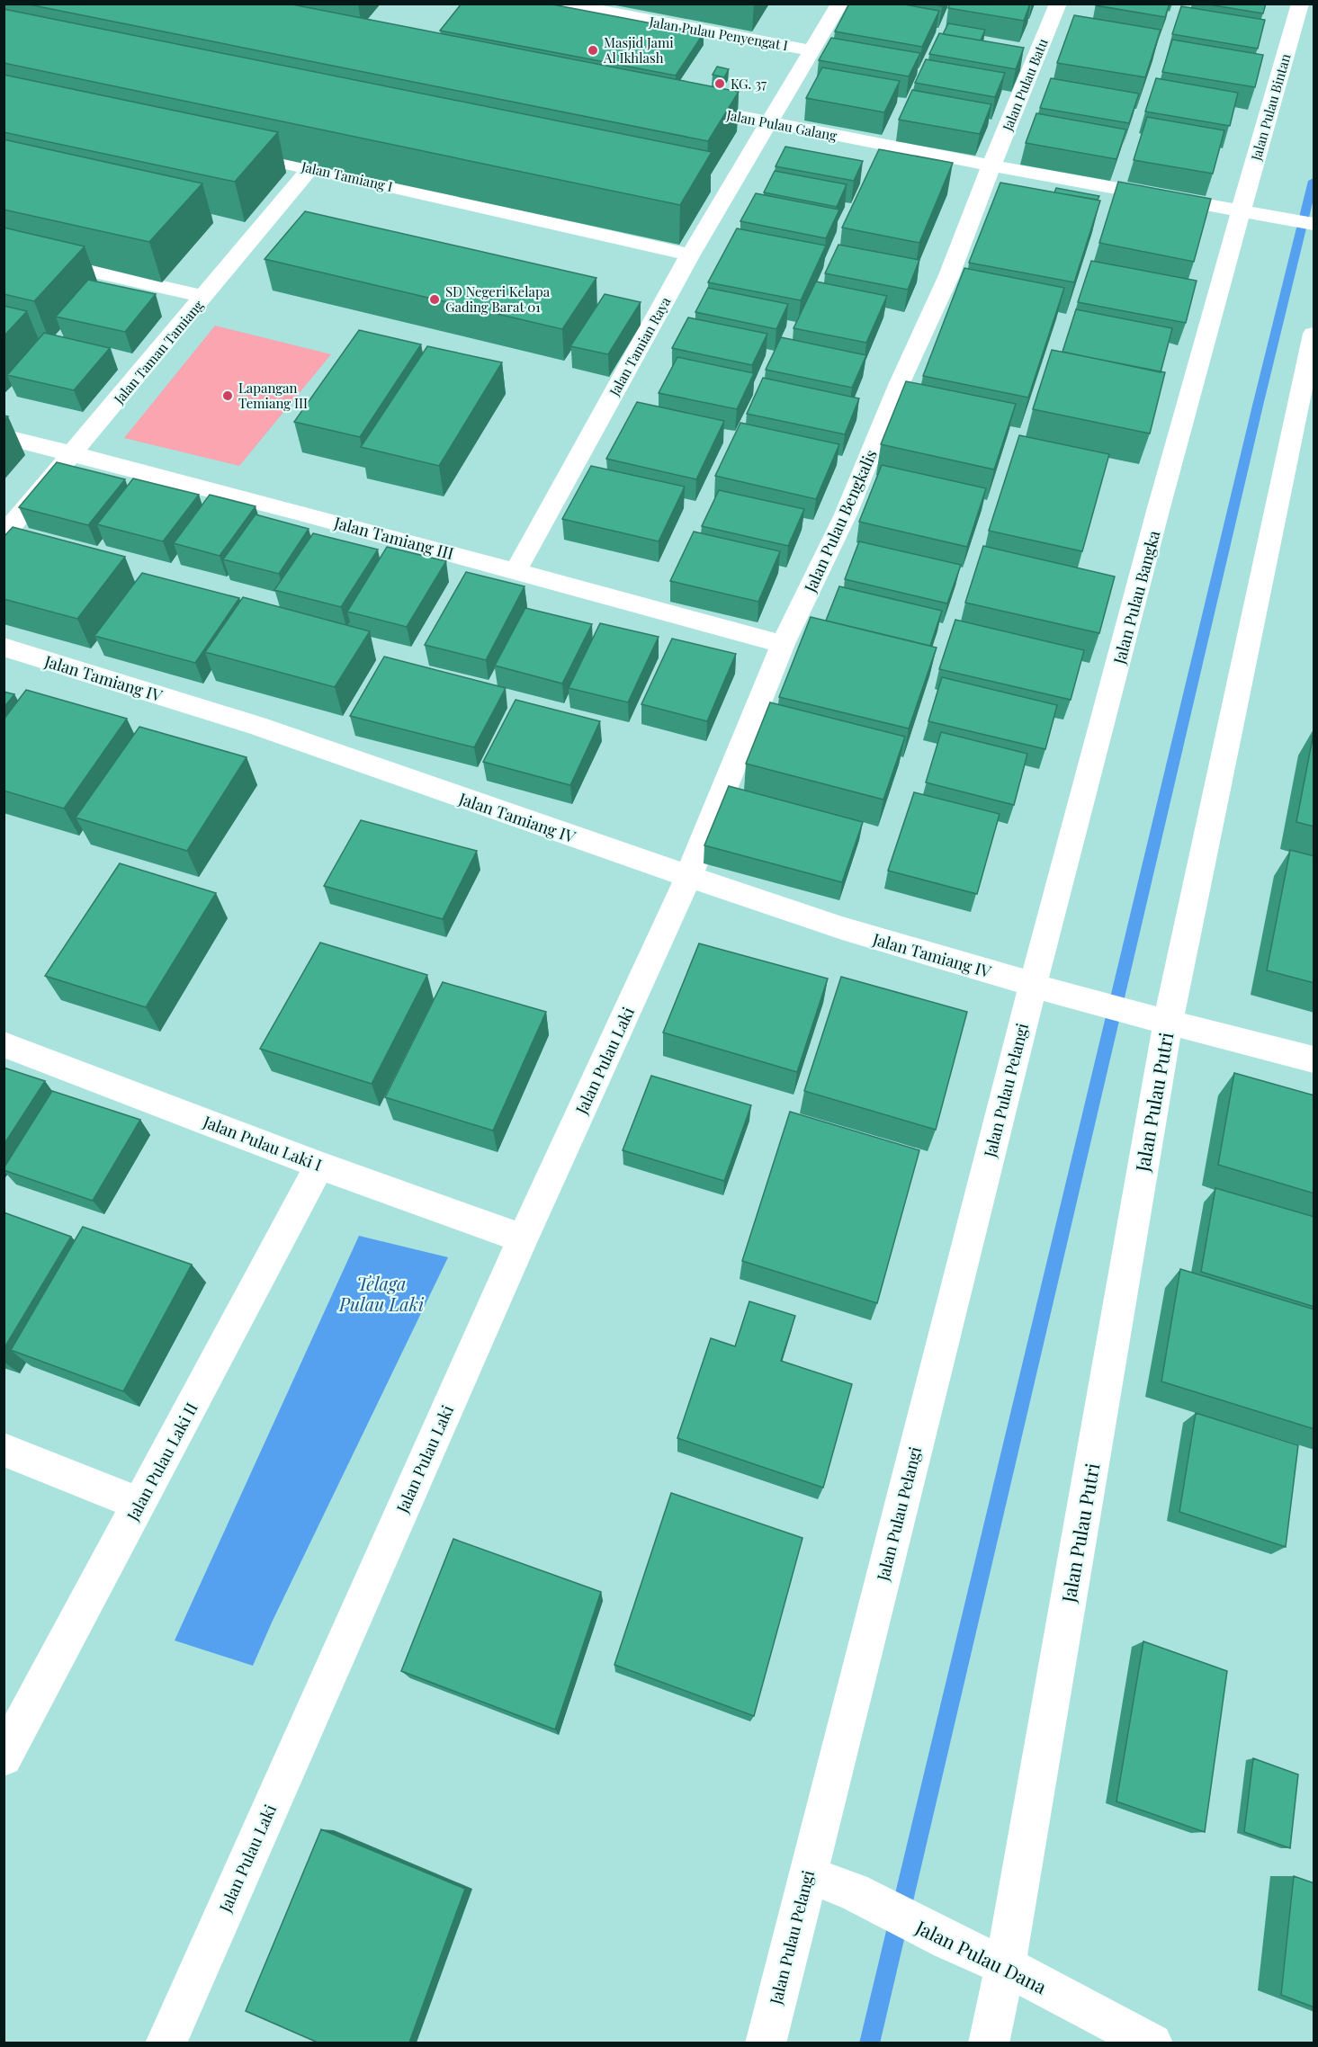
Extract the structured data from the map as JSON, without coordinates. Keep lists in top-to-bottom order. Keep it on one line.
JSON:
{"streets":{"street":["Jalan Pulau Penyengat I","Jalan Pulau Batu","Jalan Pulau Bintan","Jalan Pulau Galang","Jalan Tamiang I","Jalan Tamian Raya","Jalan Taman Tamiang","Jalan Pulau Bengkalis","Jalan Tamiang III","Jalan Pulau Bangka","Jalan Tamiang IV","Jalan Pulau Laki","Jalan Pulau Pelangi","Jalan Pulau Putri","Jalan Pulau Laki I","Jalan Pulau Laki II","Jalan Pulau Dana"]},"crossings":[["Jalan Pulau Penyengat I","Jalan Tamian Raya"],["Jalan Pulau Batu","Jalan Pulau Galang"],["Jalan Pulau Batu","Jalan Pulau Bengkalis"],["Jalan Pulau Bintan","Jalan Pulau Galang"],["Jalan Pulau Bintan","Jalan Pulau Bangka"],["Jalan Pulau Galang","Jalan Tamian Raya"],["Jalan Pulau Galang","Jalan Pulau Bengkalis"],["Jalan Pulau Galang","Jalan Pulau Bangka"],["Jalan Tamiang I","Jalan Tamian Raya"],["Jalan Tamiang I","Jalan Taman Tamiang"],["Jalan Tamian Raya","Jalan Tamiang III"],["Jalan Taman Tamiang","Jalan Tamiang III"],["Jalan Pulau Bengkalis","Jalan Tamiang III"],["Jalan Pulau Bengkalis","Jalan Tamiang IV"],["Jalan Pulau Bengkalis","Jalan Pulau Laki"],["Jalan Pulau Bangka","Jalan Tamiang IV"],["Jalan Pulau Bangka","Jalan Pulau Pelangi"],["Jalan Tamiang IV","Jalan Pulau Laki"],["Jalan Tamiang IV","Jalan Pulau Pelangi"],["Jalan Tamiang IV","Jalan Pulau Putri"],["Jalan Pulau Laki","Jalan Pulau Laki I"],["Jalan Pulau Pelangi","Jalan Pulau Dana"],["Jalan Pulau Putri","Jalan Pulau Dana"],["Jalan Pulau Laki I","Jalan Pulau Laki II"]],"water":["Telaga Pulau Laki"],"places":["Masjid Jami Al Ikhlash","KG. 37","SD Negeri Kelapa Gading Barat 01","Lapangan Temiang III"]}
